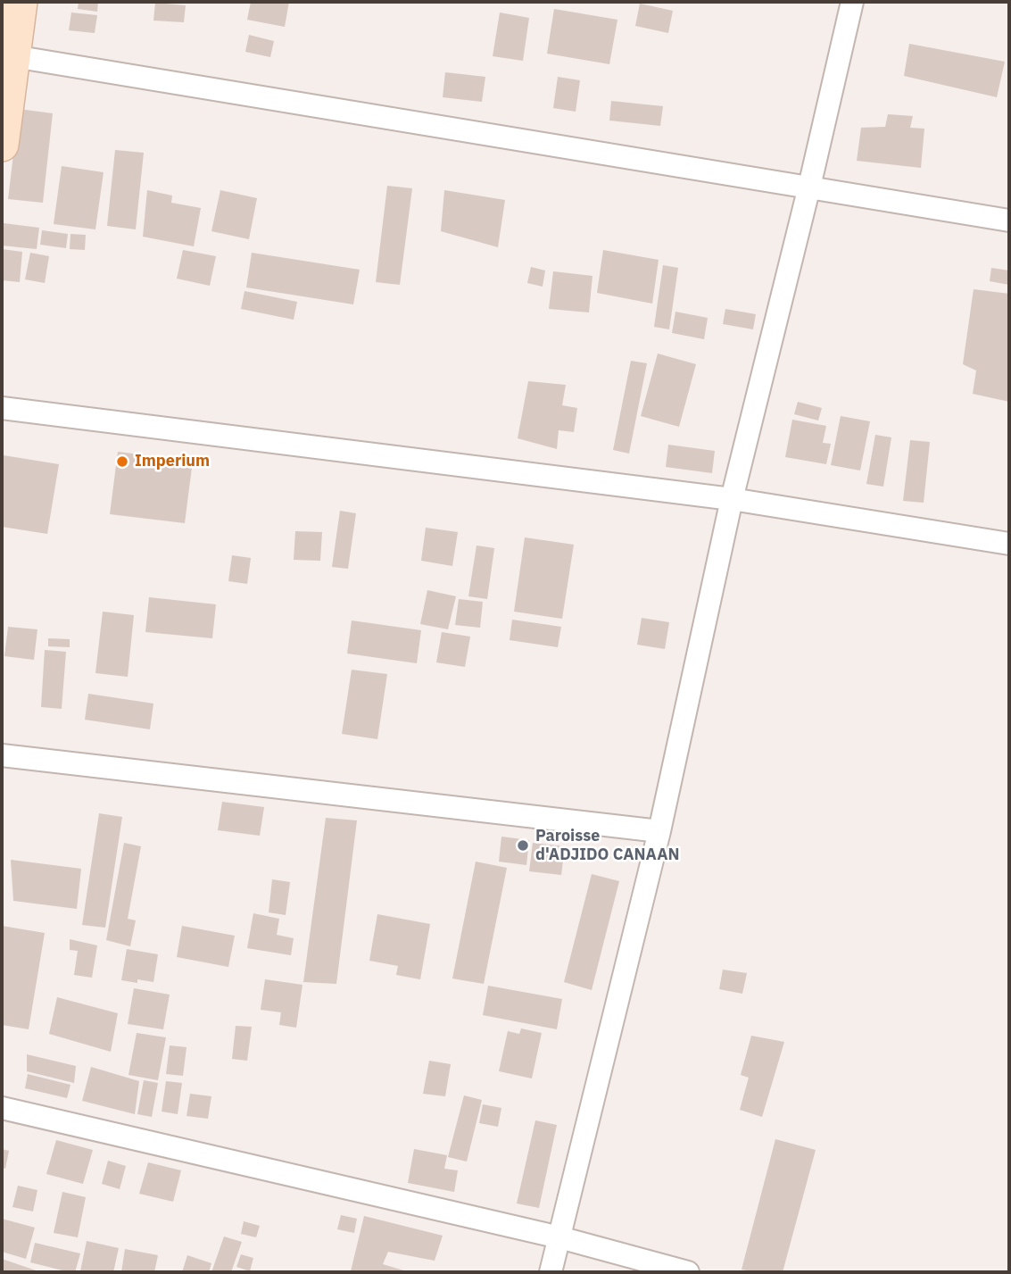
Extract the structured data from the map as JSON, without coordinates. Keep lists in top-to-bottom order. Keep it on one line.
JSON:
{"places":["Imperium","Paroisse d'ADJIDO CANAAN"]}
